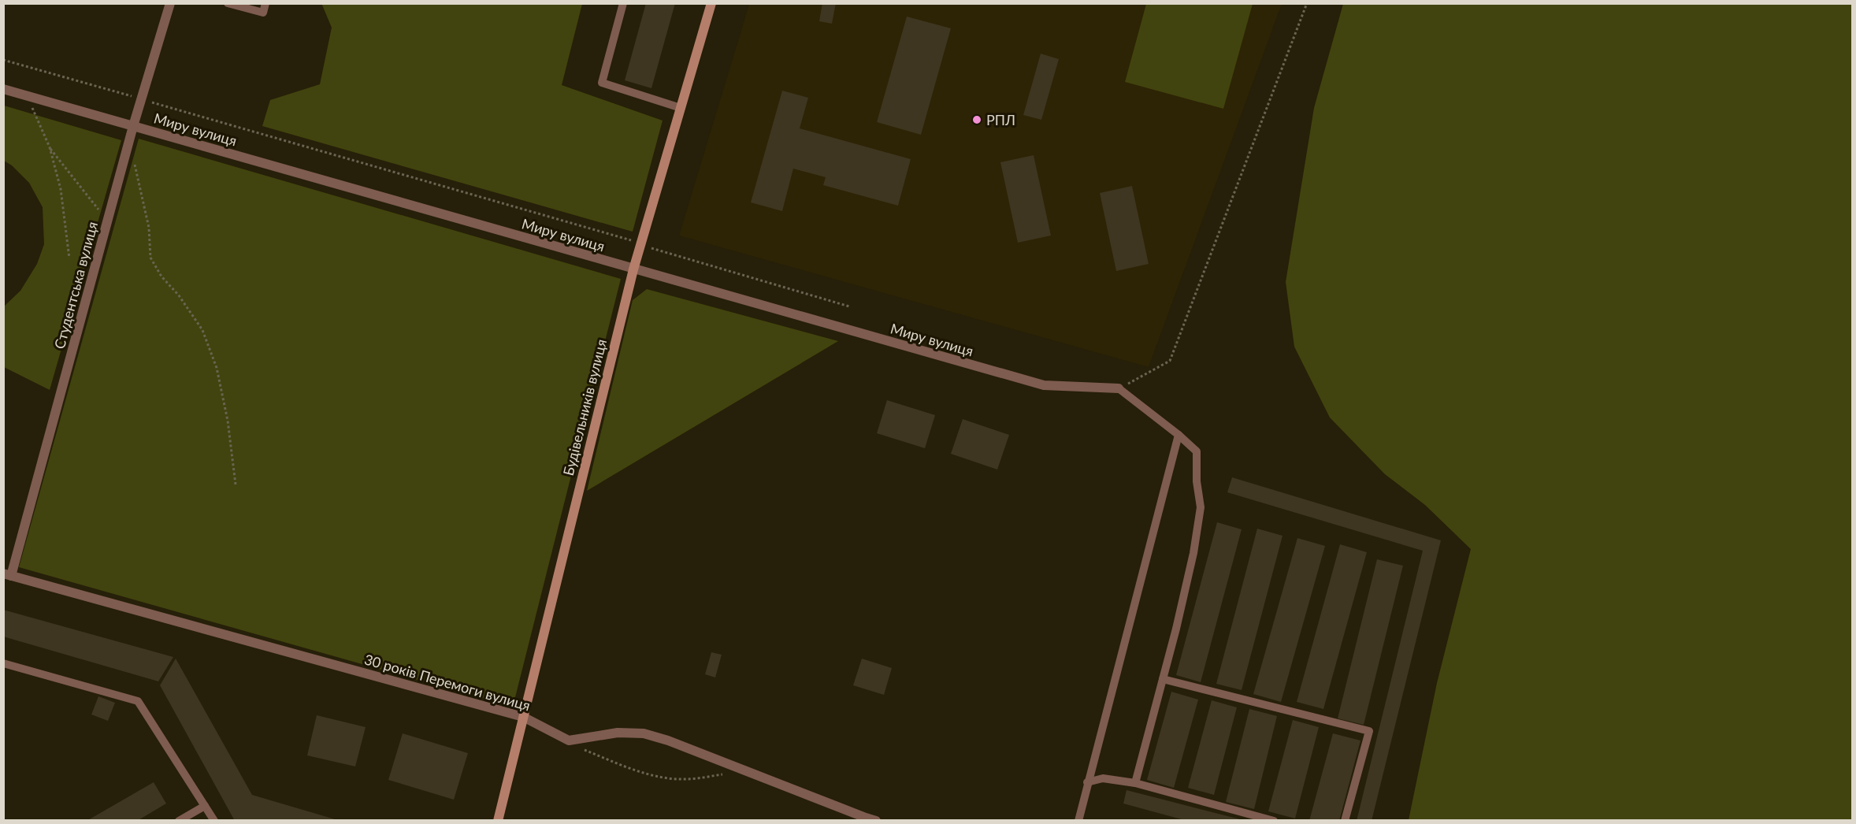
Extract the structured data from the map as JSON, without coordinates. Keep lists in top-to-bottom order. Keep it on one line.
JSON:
{"streets":{"street":["Миру вулиця","Студентська вулиця","Будівельників вулиця","30 років Перемоги вулиця"]},"crossings":[["Миру вулиця","Студентська вулиця"],["Миру вулиця","Будівельників вулиця"],["Студентська вулиця","30 років Перемоги вулиця"],["Будівельників вулиця","30 років Перемоги вулиця"]],"places":["РПЛ"]}
